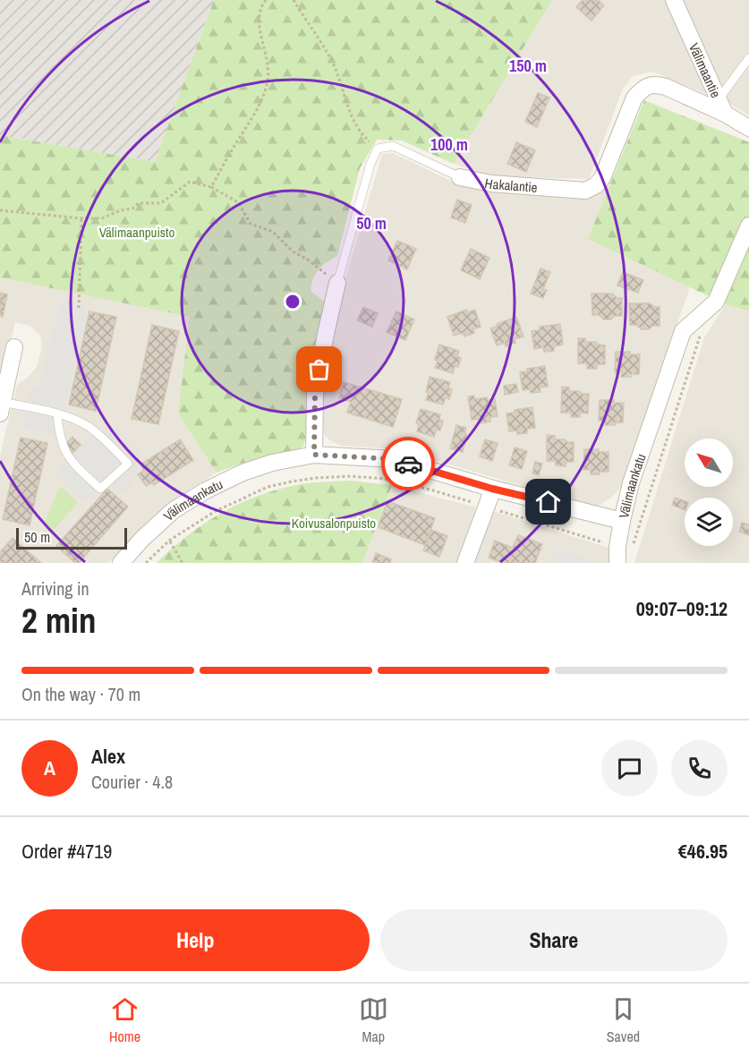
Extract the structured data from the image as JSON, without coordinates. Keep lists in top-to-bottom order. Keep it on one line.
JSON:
{"streets":{"street":["Välimaantie","Hakalantie","Välimaankatu"]},"crossings":[["Välimaantie","Hakalantie"]],"parks":["Välimaanpuisto","Koivusalonpuisto"],"scale_bar":"50 m","north":"top left","page":{"scale":"50 m","heading":["2 min","Arriving in","09:07–09:12"],"panel":["Alex","Courier · 4.8","Order #4719","€46.95"],"bar":"On the way · 70 m","round":"A","buttons":["Help","Share"],"tabs":["Home","Map","Saved"]},"rings":["150 m","100 m","50 m"]}
